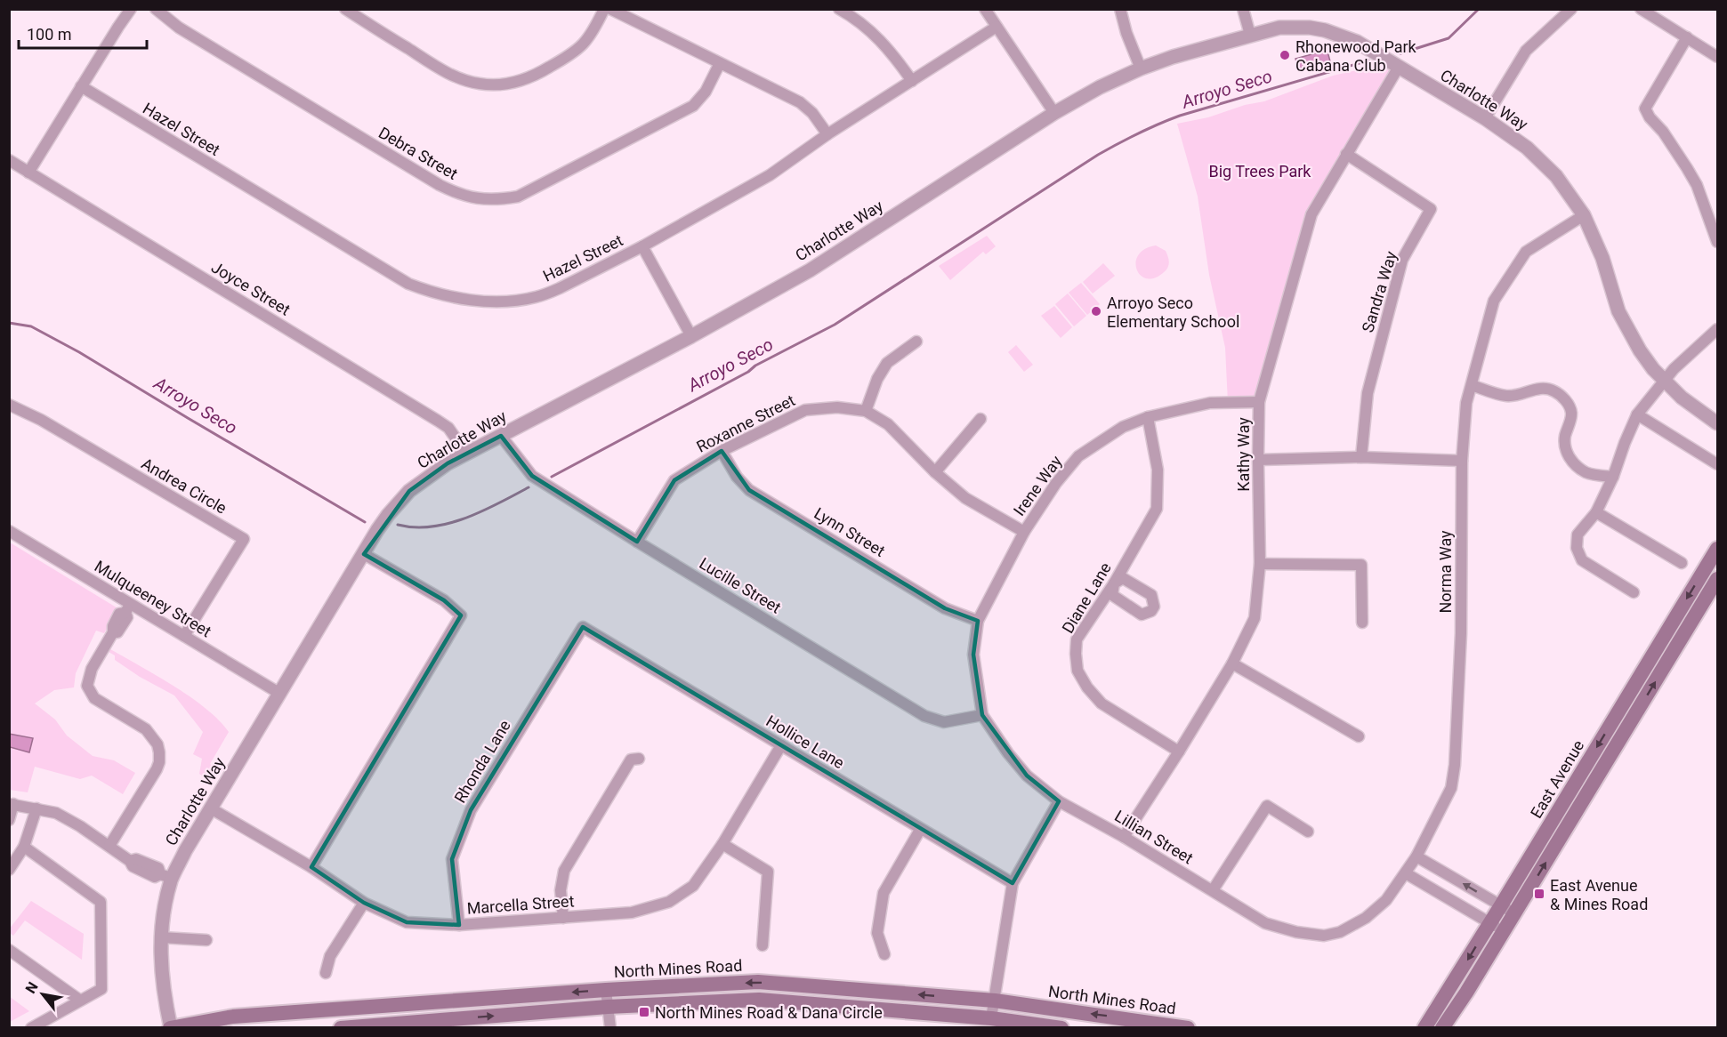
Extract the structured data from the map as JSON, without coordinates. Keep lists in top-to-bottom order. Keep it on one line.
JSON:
{"streets":{"main road":["East Avenue","North Mines Road"],"street":["Charlotte Way","Hazel Street","Debra Street","Joyce Street","Sandra Way","Roxanne Street","Kathy Way","Andrea Circle","Irene Way","Lynn Street","Norma Way","Lucille Street","Diane Lane","Mulqueeney Street","Hollice Lane","Rhonda Lane","Lillian Street","Marcella Street"]},"crossings":[["Charlotte Way","Joyce Street"],["Charlotte Way","Kathy Way"],["Charlotte Way","Norma Way"],["Charlotte Way","Lucille Street"],["Charlotte Way","Mulqueeney Street"],["Charlotte Way","Marcella Street"],["Charlotte Way","North Mines Road"],["Sandra Way","Kathy Way"],["Roxanne Street","Irene Way"],["Roxanne Street","Lynn Street"],["Roxanne Street","Lucille Street"],["Kathy Way","Irene Way"],["Kathy Way","Diane Lane"],["Kathy Way","Lillian Street"],["Andrea Circle","Mulqueeney Street"],["Irene Way","Lynn Street"],["Irene Way","Lucille Street"],["Irene Way","Diane Lane"],["Irene Way","Lillian Street"],["Norma Way","Lillian Street"],["Lucille Street","Lillian Street"],["Hollice Lane","Rhonda Lane"],["Hollice Lane","Marcella Street"],["Rhonda Lane","Marcella Street"]],"water":["Arroyo Seco"],"parks":["Big Trees Park"],"places":{"other":["Rhonewood Park Cabana Club","Arroyo Seco Elementary School"],"transit":["East Avenue & Mines Road","North Mines Road & Dana Circle"]},"scale_bar":"100 m","north":"top left"}
